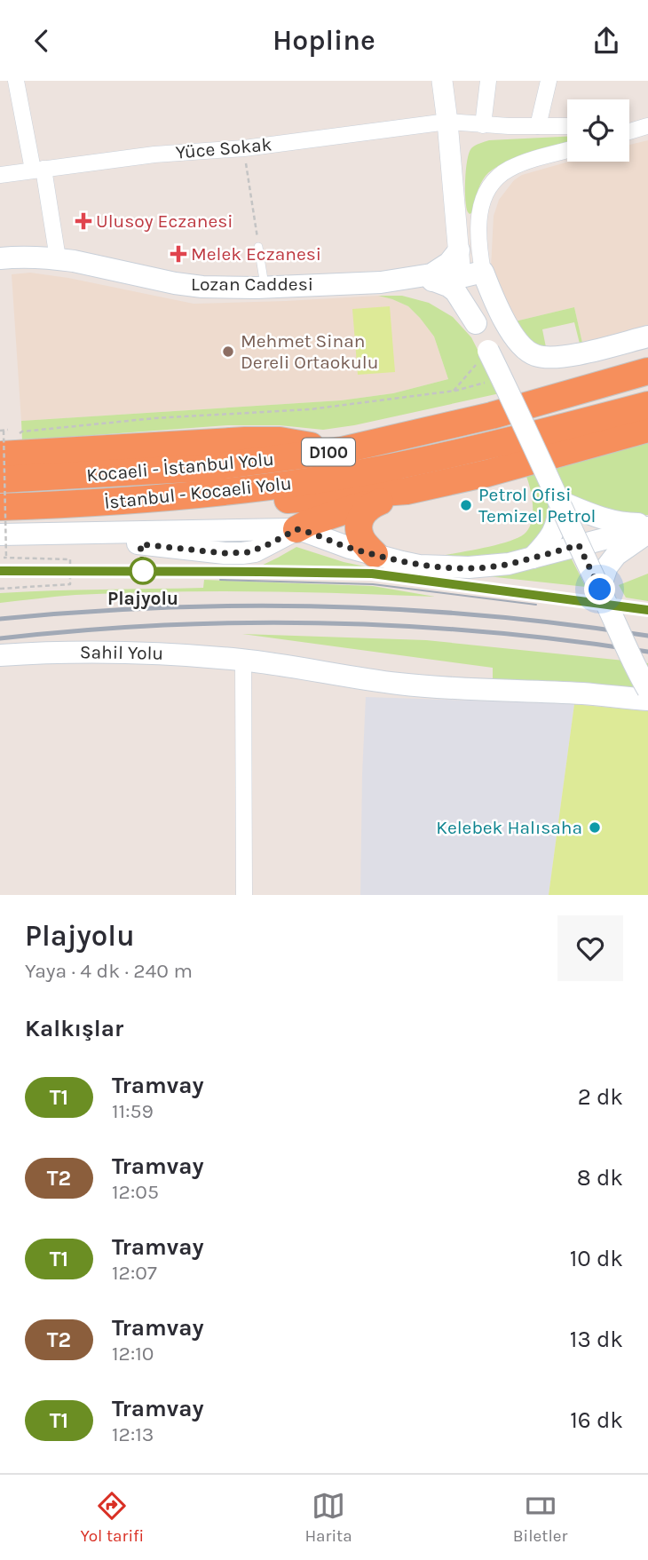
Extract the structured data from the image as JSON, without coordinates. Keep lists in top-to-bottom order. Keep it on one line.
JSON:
{"streets":{"highway":["D100","Kocaeli - İstanbul Yolu","İstanbul - Kocaeli Yolu"],"main road":["Lozan Caddesi","Sahil Yolu"],"street":["Yüce Sokak"]},"places":{"health":["Ulusoy Eczanesi","Melek Eczanesi"],"other":["Mehmet Sinan Dereli Ortaokulu","Petrol Ofisi Temizel Petrol","Plajyolu","Kelebek Halısaha"]},"lines":["tram line T1"],"page":{"header":"Hopline","heading":[["Plajyolu","Yaya · 4 dk · 240 m"],"Kalkışlar"],"list":[{"mark":"T1","name":"Tramvay","note":"11:59","value":"2 dk"},{"mark":"T2","name":"Tramvay","note":"12:05","value":"8 dk"},{"mark":"T1","name":"Tramvay","note":"12:07","value":"10 dk"},{"mark":"T2","name":"Tramvay","note":"12:10","value":"13 dk"},{"mark":"T1","name":"Tramvay","note":"12:13","value":"16 dk"}],"tabs":["Yol tarifi","Harita","Biletler"]}}
